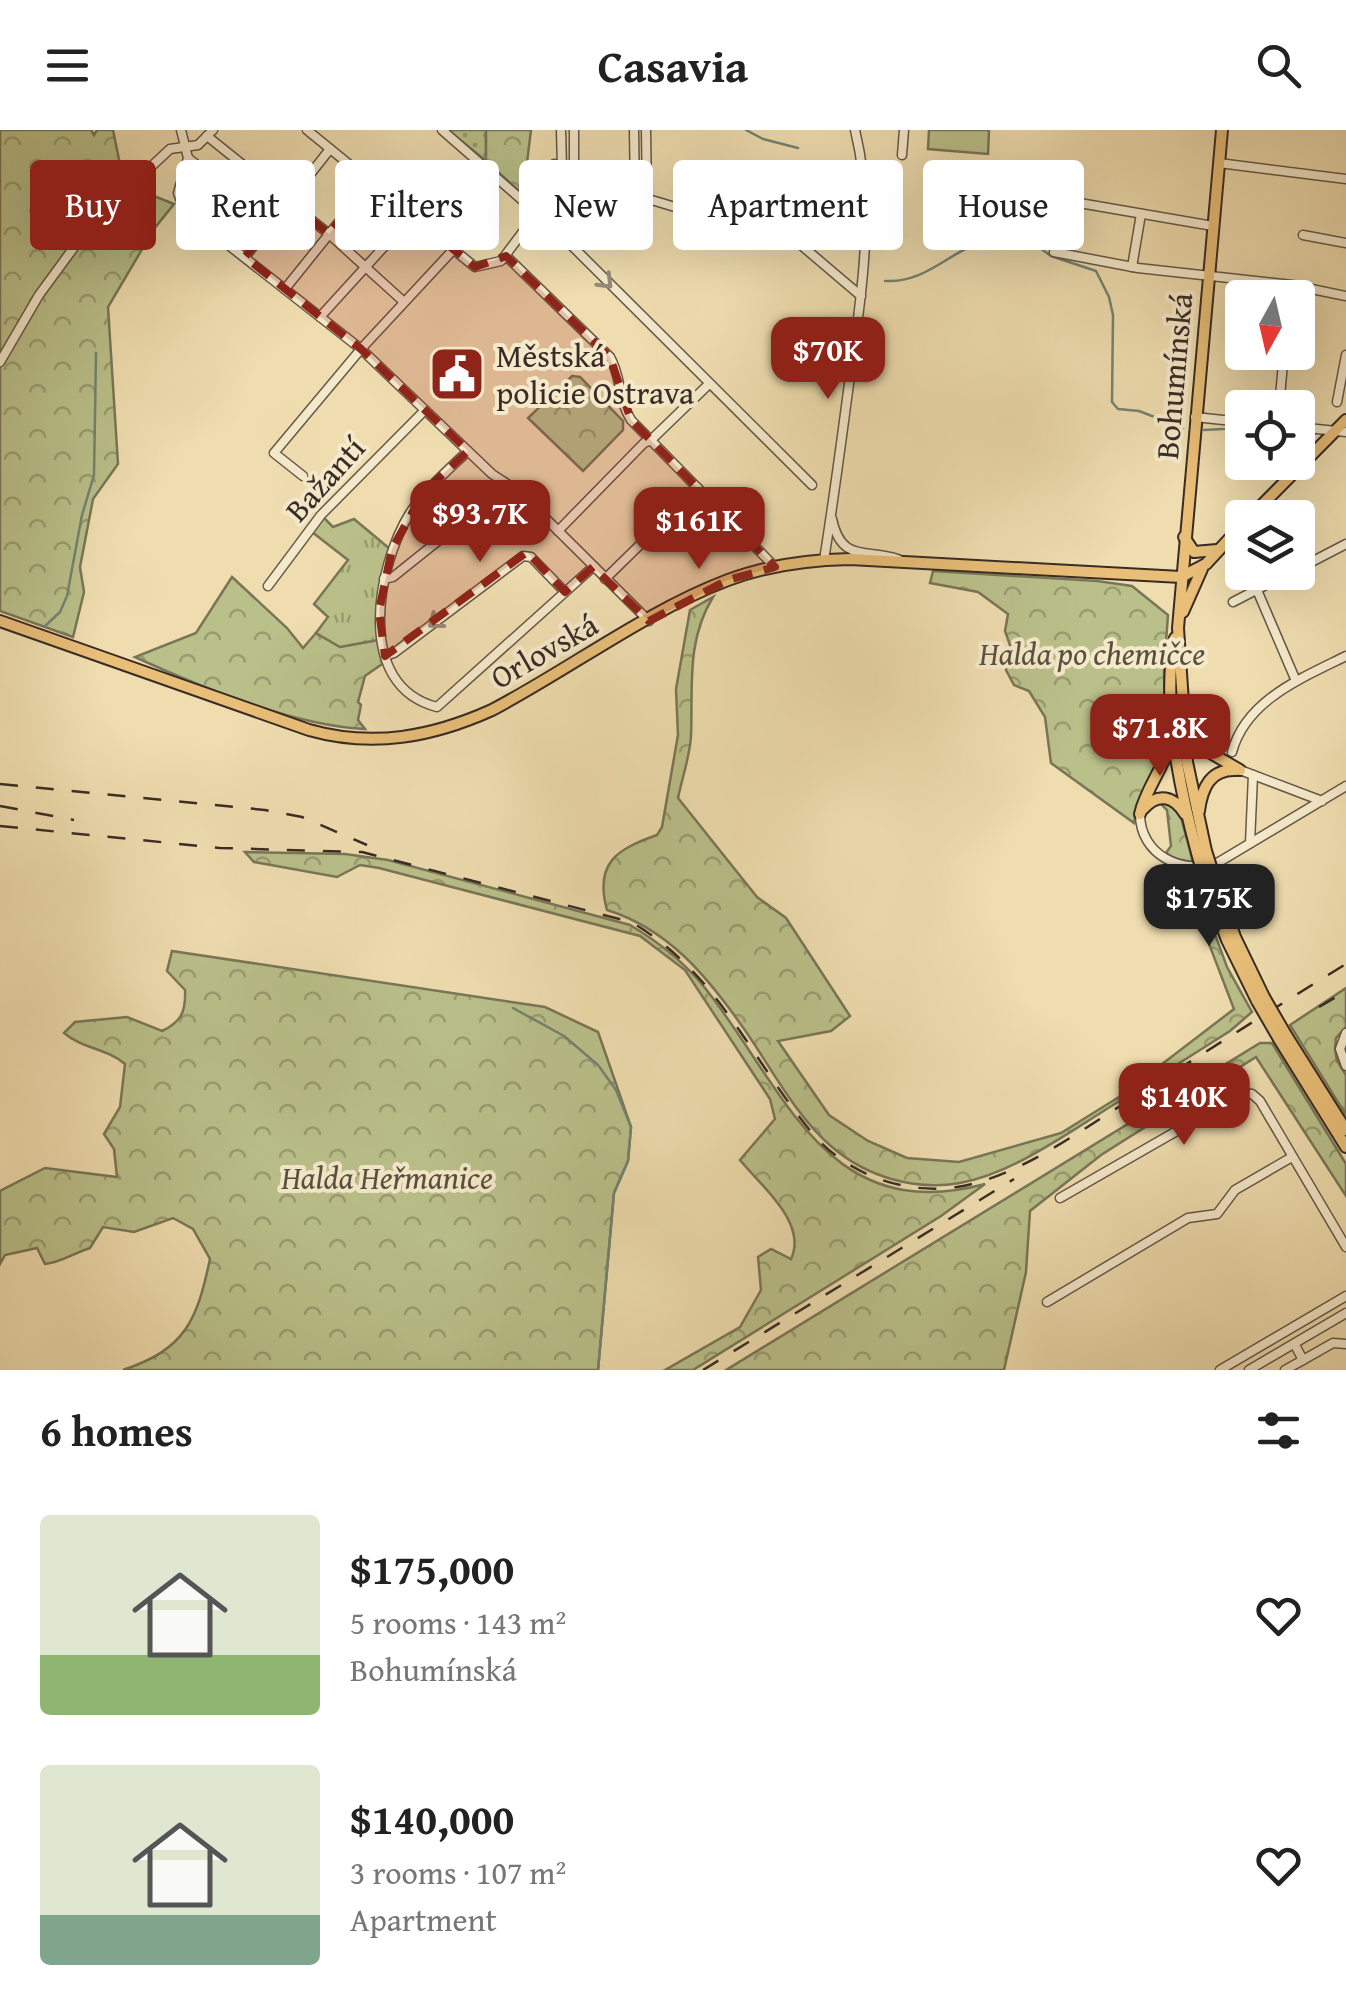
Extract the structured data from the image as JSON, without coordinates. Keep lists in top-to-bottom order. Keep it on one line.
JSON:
{"streets":{"main road":["Bohumínská","Orlovská"],"street":["Bažantí"]},"crossings":[["Bohumínská","Orlovská"]],"parks":["Halda po chemičce","Halda Heřmanice"],"places":{"public building":["Městská policie Ostrava"]},"north":"bottom","page":{"header":"Casavia","chip":["Buy","Rent","Filters","New","Apartment","House"],"price":["$70K","$93.7K","$161K","$71.8K","$175K","$140K"],"heading":"6 homes","list":[{"name":"$175,000","note":"5 rooms · 143 m² · Bohumínská"},{"name":"$140,000","note":"3 rooms · 107 m² · Apartment"}]}}
